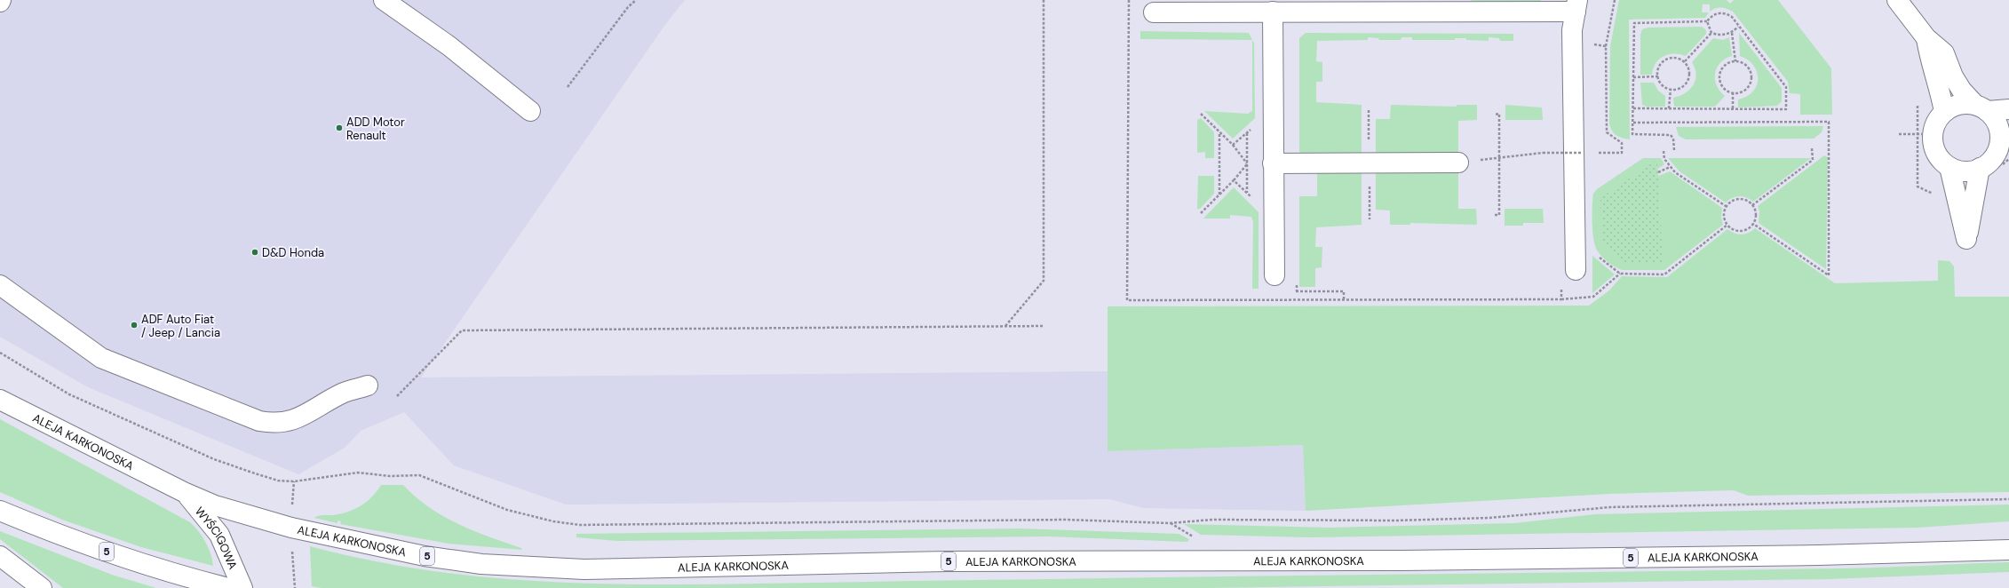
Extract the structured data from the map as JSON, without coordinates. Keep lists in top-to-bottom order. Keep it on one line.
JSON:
{"streets":{"main road":["ALEJA KARKONOSKA","WYŚCIGOWA","5"]},"crossings":[["ALEJA KARKONOSKA","WYŚCIGOWA"]],"places":["ADD Motor Renault","D&D Honda","ADF Auto Fiat / Jeep / Lancia"]}
